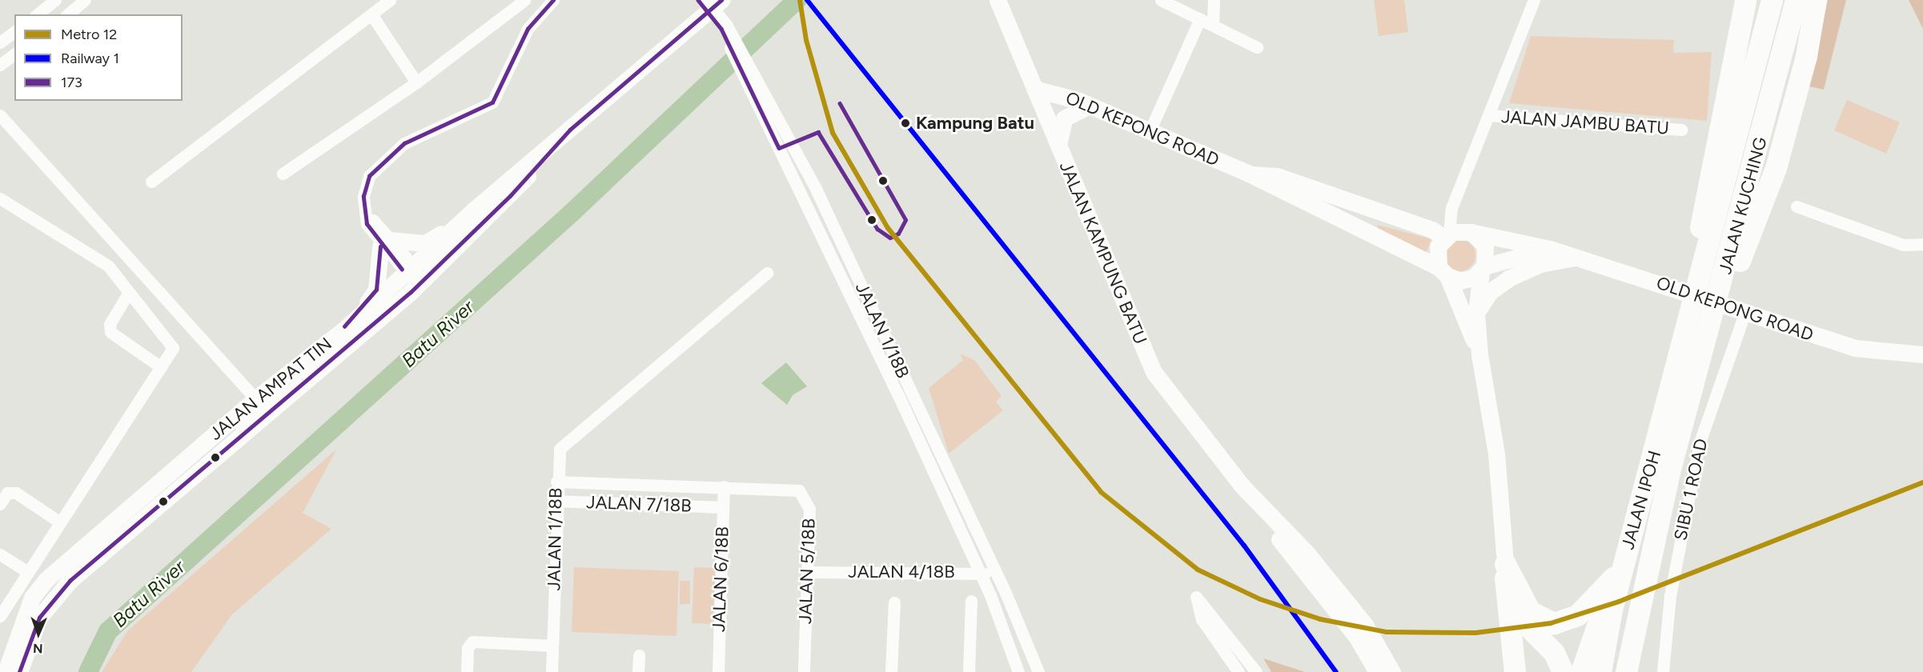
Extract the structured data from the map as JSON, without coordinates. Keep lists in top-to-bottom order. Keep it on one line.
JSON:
{"streets":{"highway":["JALAN KUCHING","JALAN IPOH"],"street":["JALAN JAMBU BATU","OLD KEPONG ROAD","JALAN KAMPUNG BATU","JALAN 1/18B","JALAN AMPAT TIN","SIBU 1 ROAD","JALAN 7/18B","JALAN 5/18B","JALAN 4/18B","JALAN 6/18B"]},"crossings":[["JALAN JAMBU BATU","OLD KEPONG ROAD"],["OLD KEPONG ROAD","JALAN KAMPUNG BATU"],["OLD KEPONG ROAD","SIBU 1 ROAD"],["JALAN KUCHING","JALAN IPOH"],["JALAN 1/18B","JALAN 7/18B"],["JALAN 1/18B","JALAN 4/18B"],["JALAN 7/18B","JALAN 5/18B"],["JALAN 7/18B","JALAN 6/18B"],["JALAN 5/18B","JALAN 4/18B"],["JALAN 5/18B","JALAN 6/18B"]],"water":["Batu River"],"places":["Kampung Batu"],"lines":["metro line 12","rail line 1","transit line 173"],"legend":["Metro 12","Railway 1","173"],"north":"bottom"}
